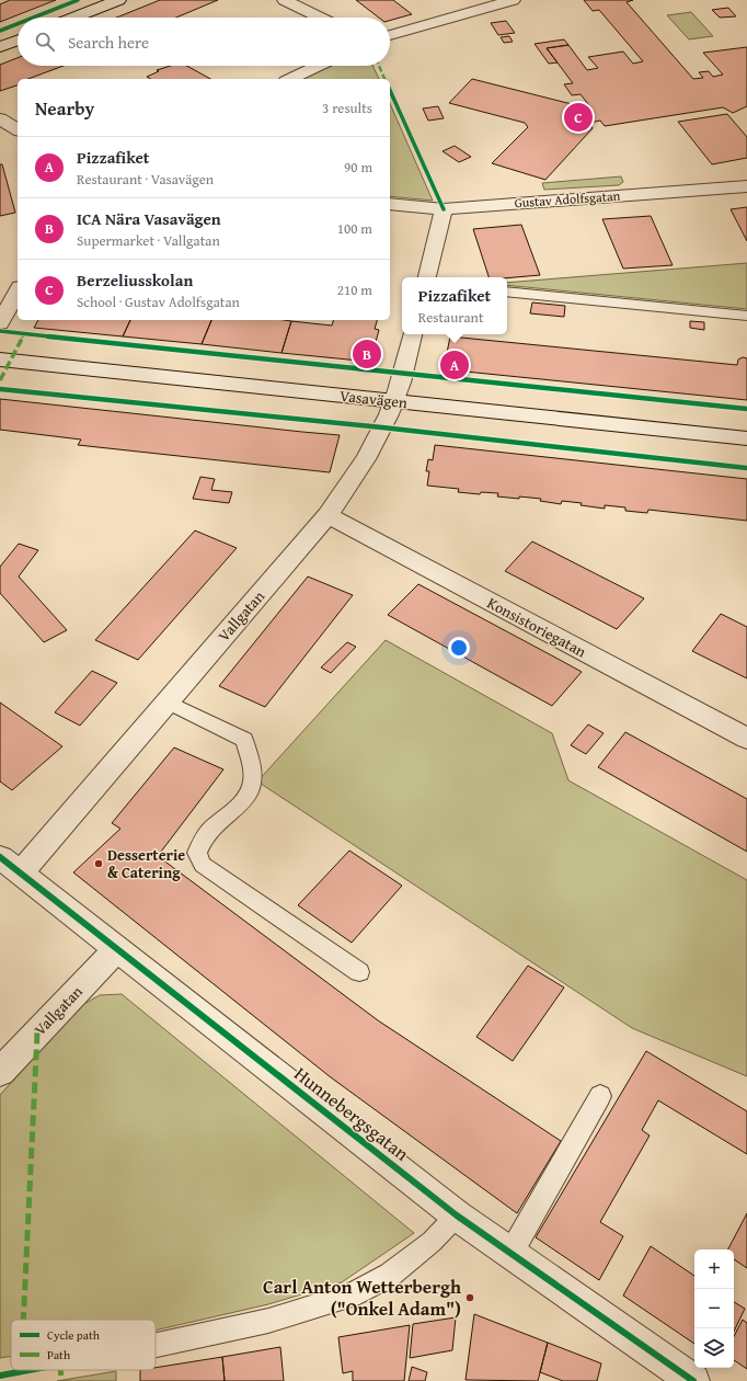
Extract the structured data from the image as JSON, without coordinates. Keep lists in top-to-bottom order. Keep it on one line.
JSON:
{"streets":{"street":["Gustav Adolfsgatan","Vasavägen","Vallgatan","Konsistoriegatan","Hunnebergsgatan"]},"crossings":[["Vasavägen","Vallgatan"],["Vallgatan","Konsistoriegatan"],["Vallgatan","Hunnebergsgatan"]],"places":["Desserterie & Catering","Carl Anton Wetterbergh (\"Onkel Adam\")"],"legend":["Cycle path","Path"],"page":{"search":"Search here","heading":["Nearby","3 results"],"pins":["C","B","A"],"list":[{"mark":"A","name":"Pizzafiket","note":"Restaurant · Vasavägen","value":"90 m"},{"mark":"B","name":"ICA Nära Vasavägen","note":"Supermarket · Vallgatan","value":"100 m"},{"mark":"C","name":"Berzeliusskolan","note":"School · Gustav Adolfsgatan","value":"210 m"}],"popup":["Pizzafiket","Restaurant"],"map_buttons":["+","−"]}}
